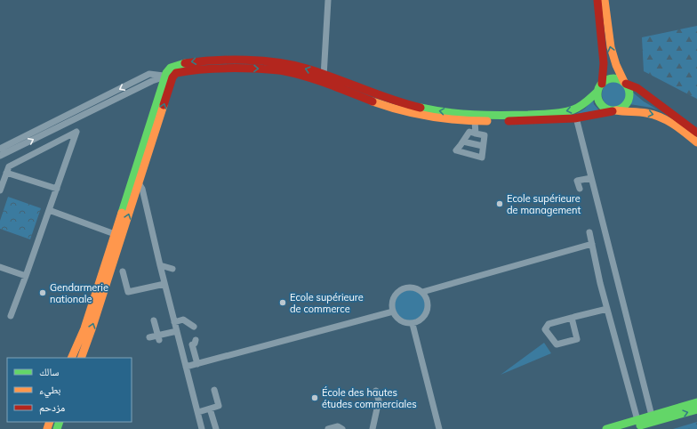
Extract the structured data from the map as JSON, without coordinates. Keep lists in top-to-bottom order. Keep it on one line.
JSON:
{"places":["Ecole supérieure de management","Gendarmerie nationale","Ecole supérieure de commerce","École des hautes études commerciales"],"legend":["سالك","بطيء","مزدحم"]}
